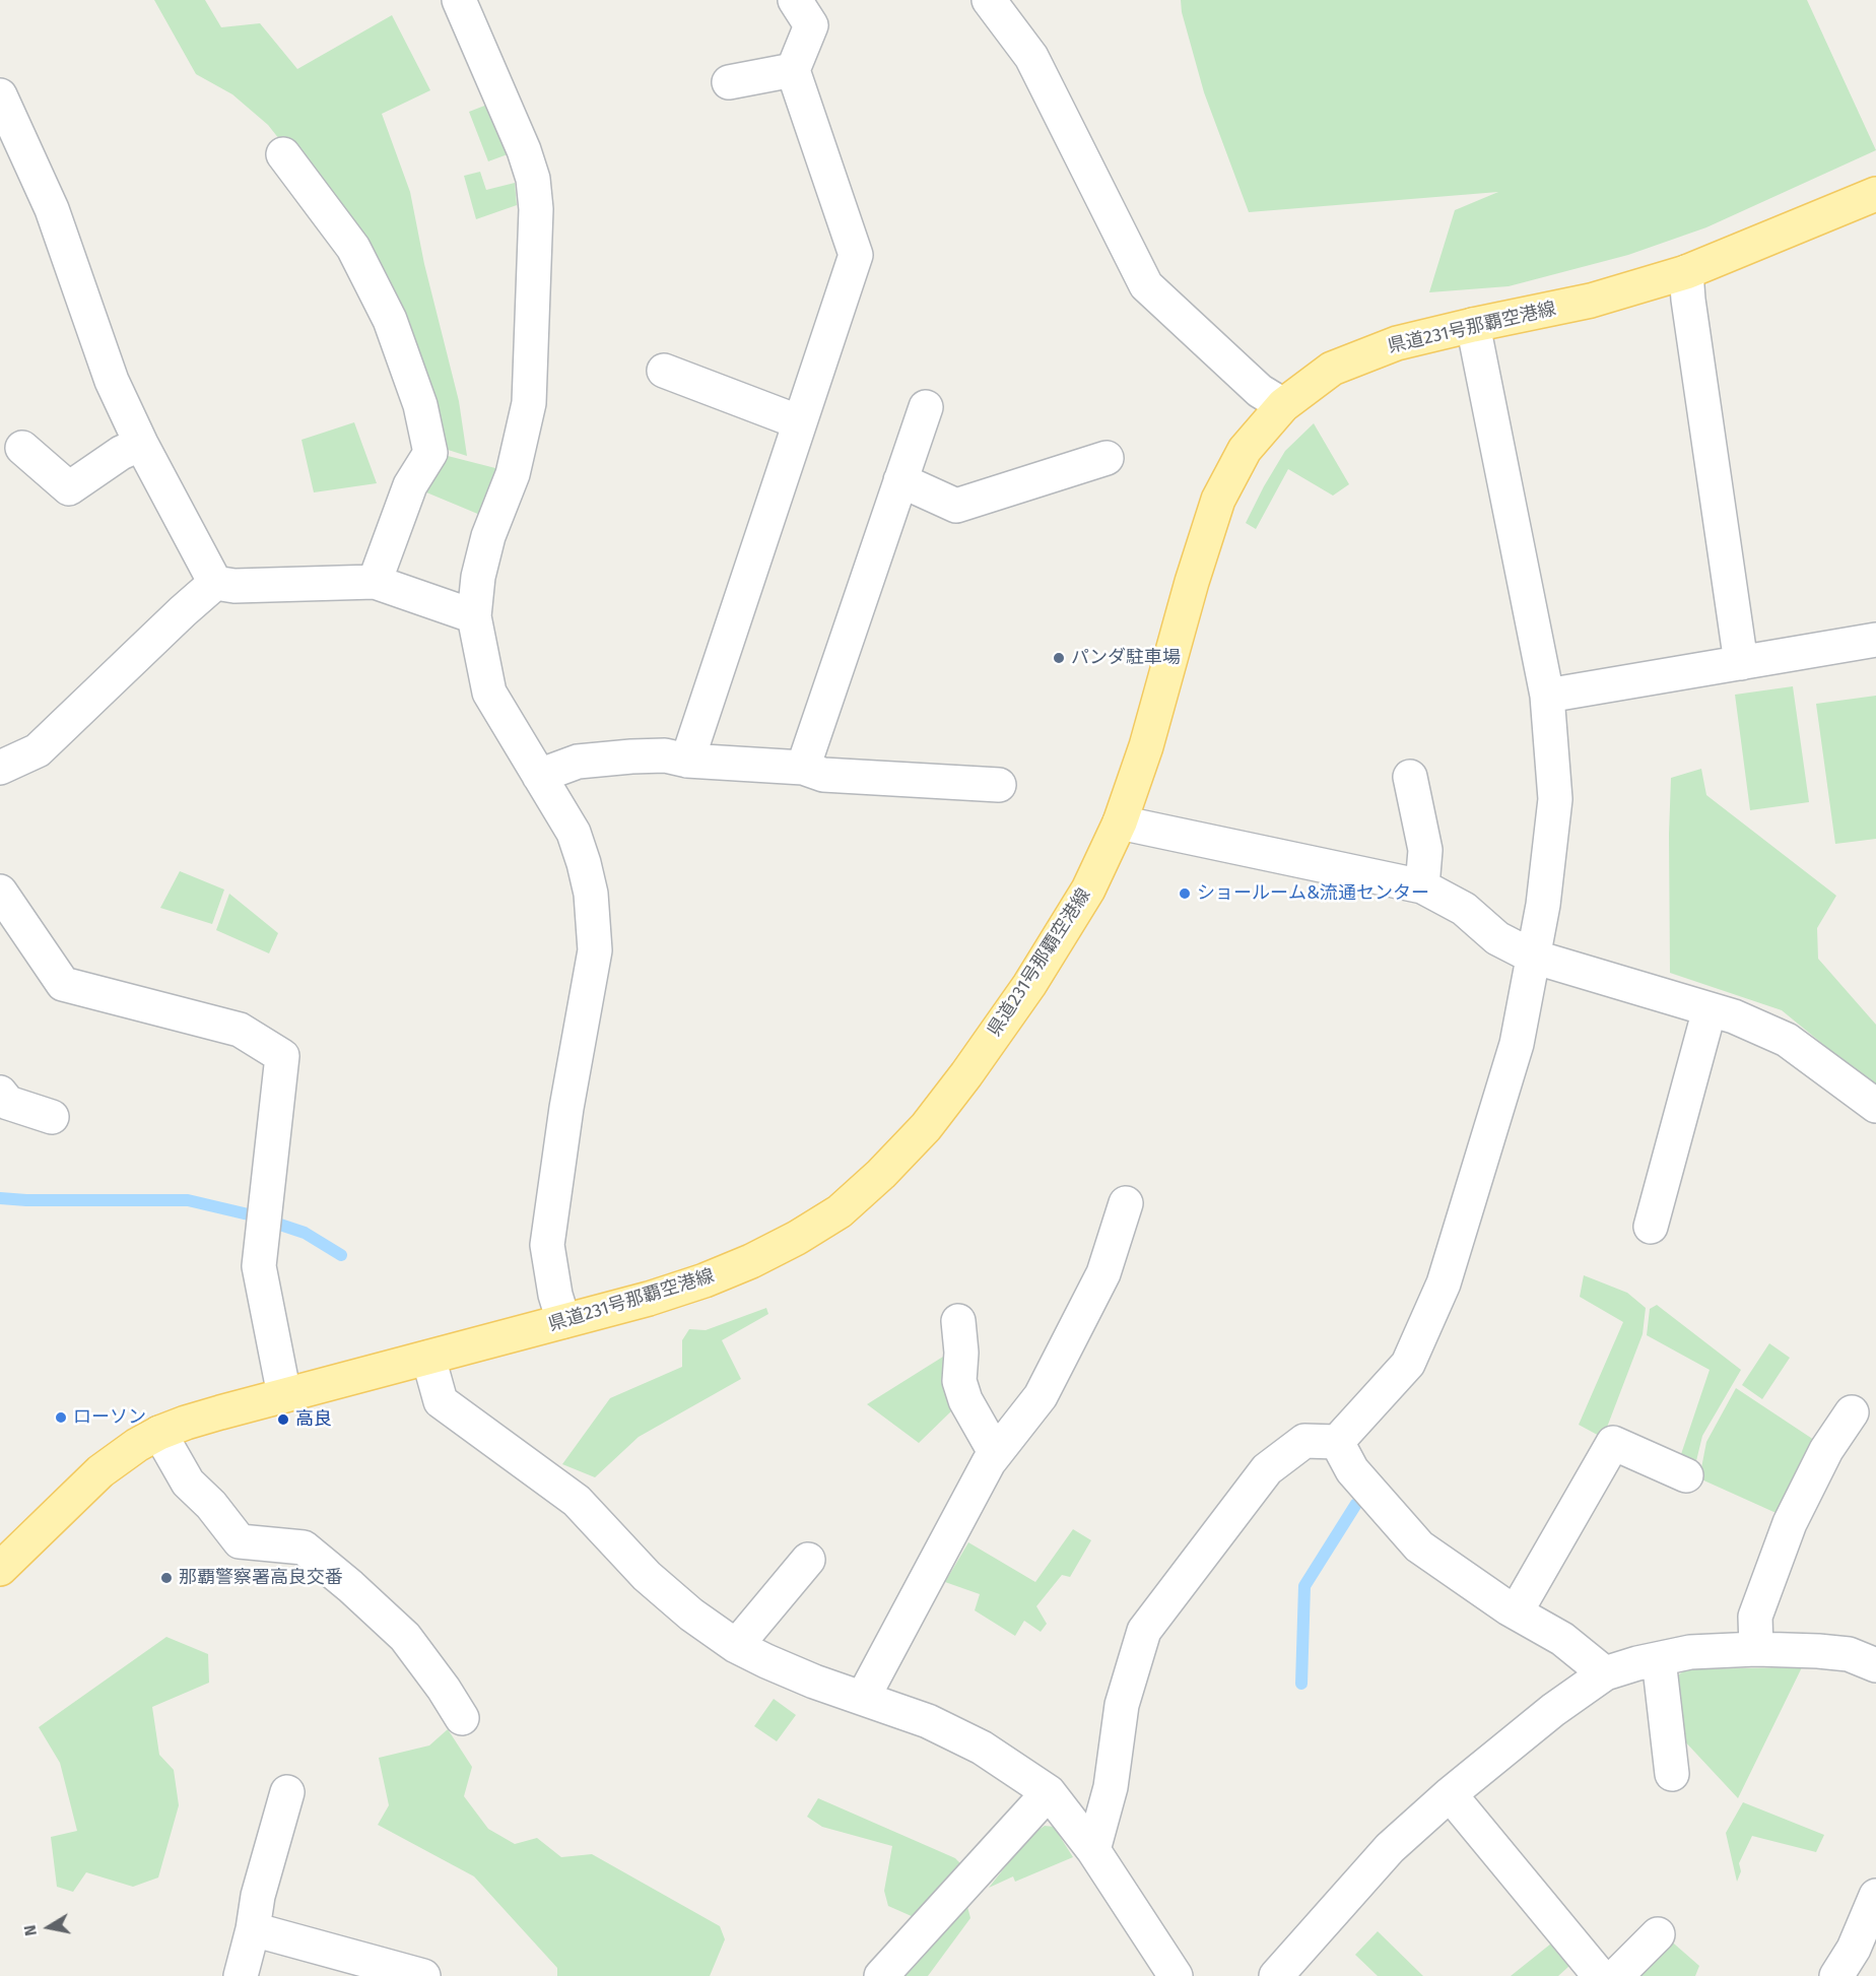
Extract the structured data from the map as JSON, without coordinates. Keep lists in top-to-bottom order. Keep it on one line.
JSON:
{"streets":{"main road":["県道231号那覇空港線"]},"places":["パンダ駐車場","ショールーム&流通センター","ローソン","高良","那覇警察署高良交番"],"north":"left"}
